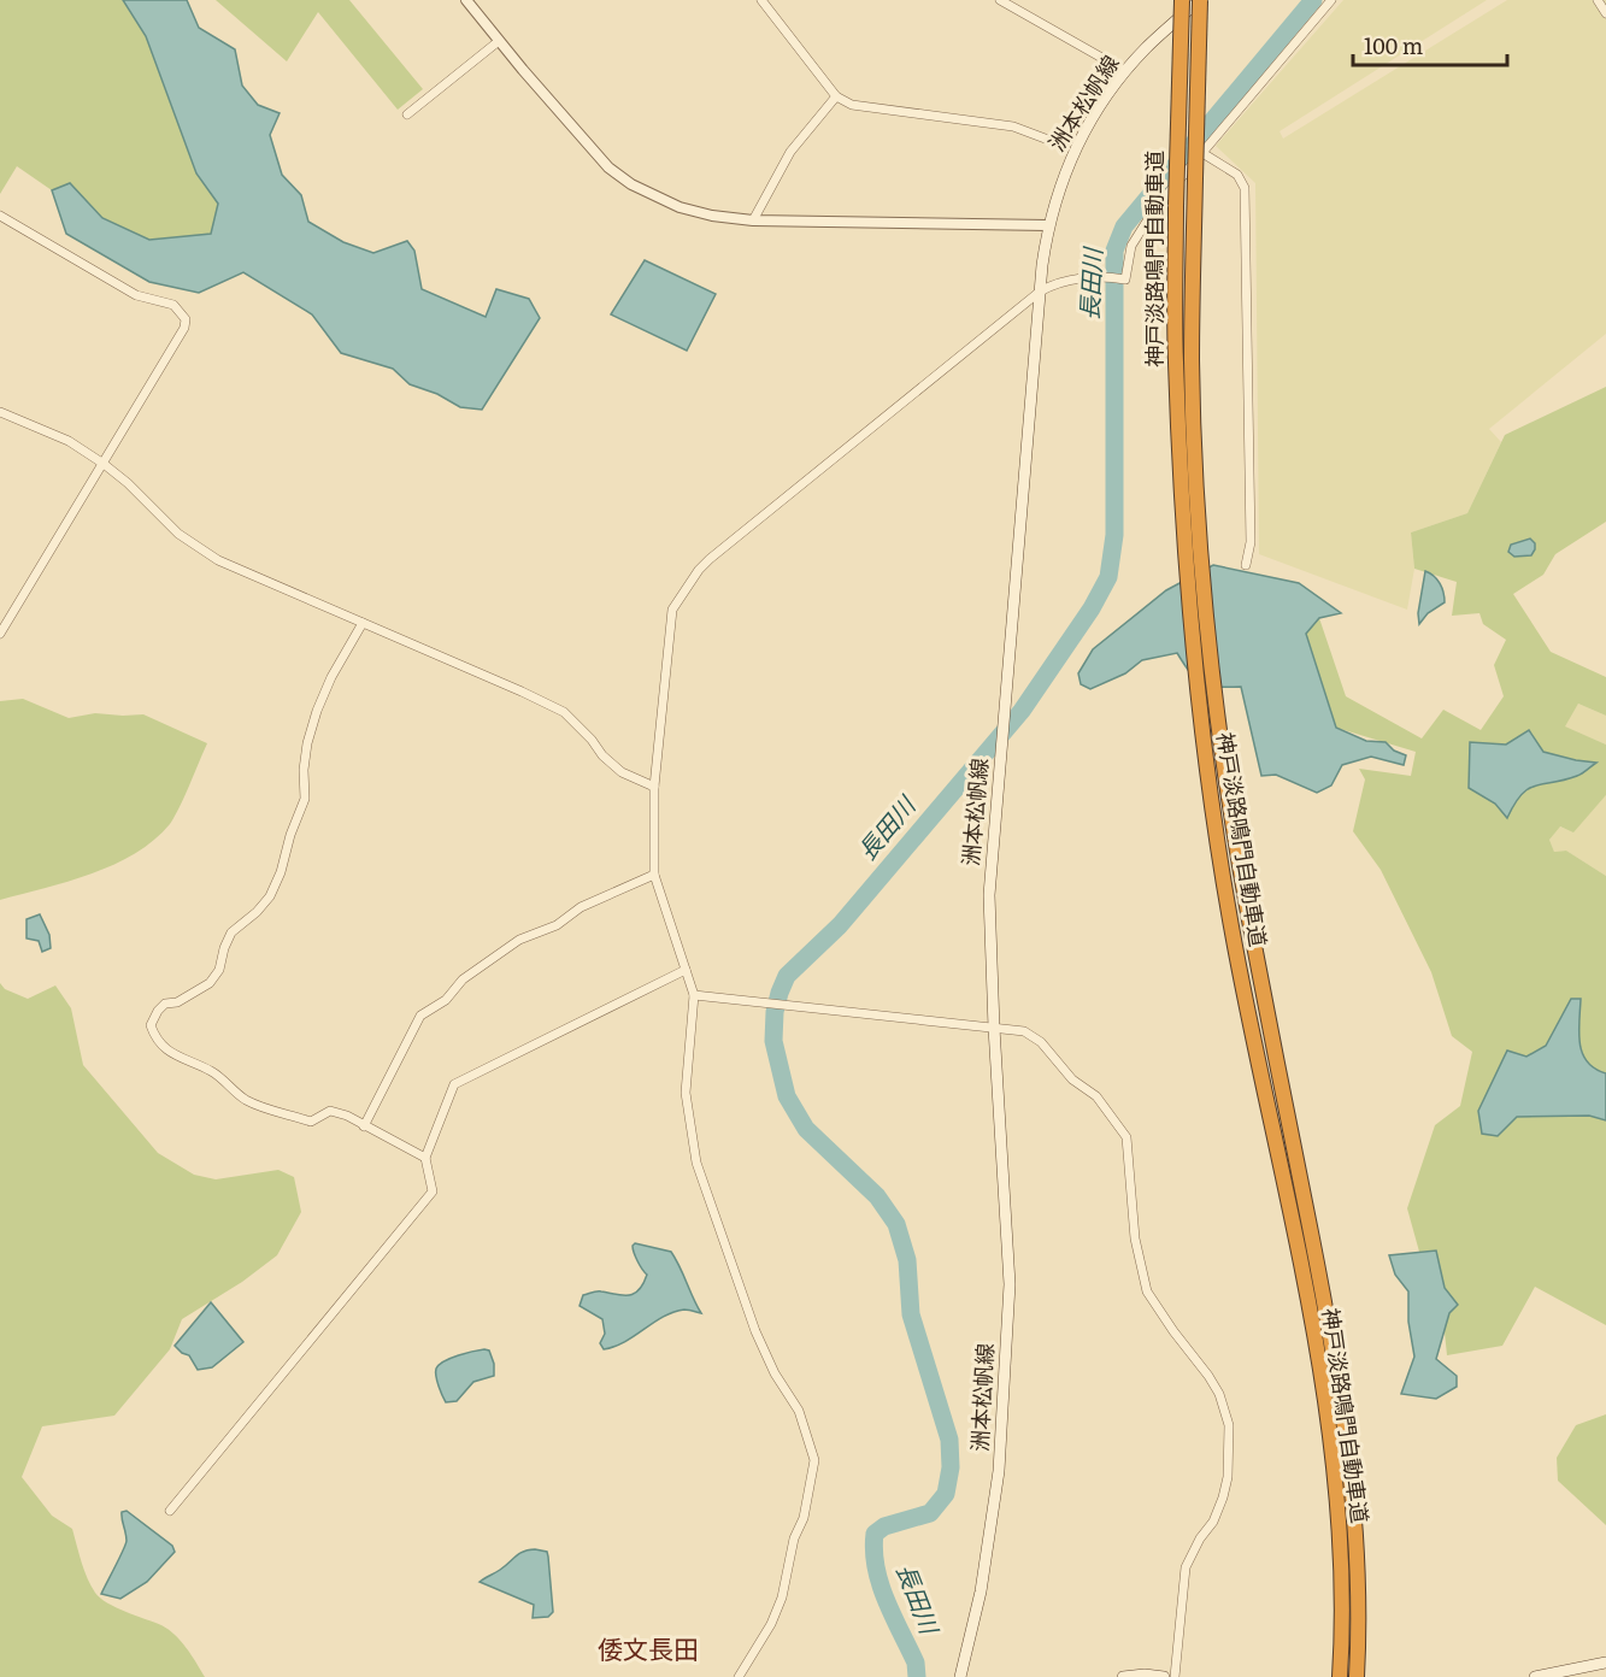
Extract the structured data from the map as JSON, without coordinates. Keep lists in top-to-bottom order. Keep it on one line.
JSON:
{"streets":{"highway":["神戸淡路鳴門自動車道"],"main road":["洲本松帆線"]},"crossings":[["洲本松帆線","神戸淡路鳴門自動車道"]],"districts":["倭文長田"],"water":["長田川"],"scale_bar":"100 m"}
